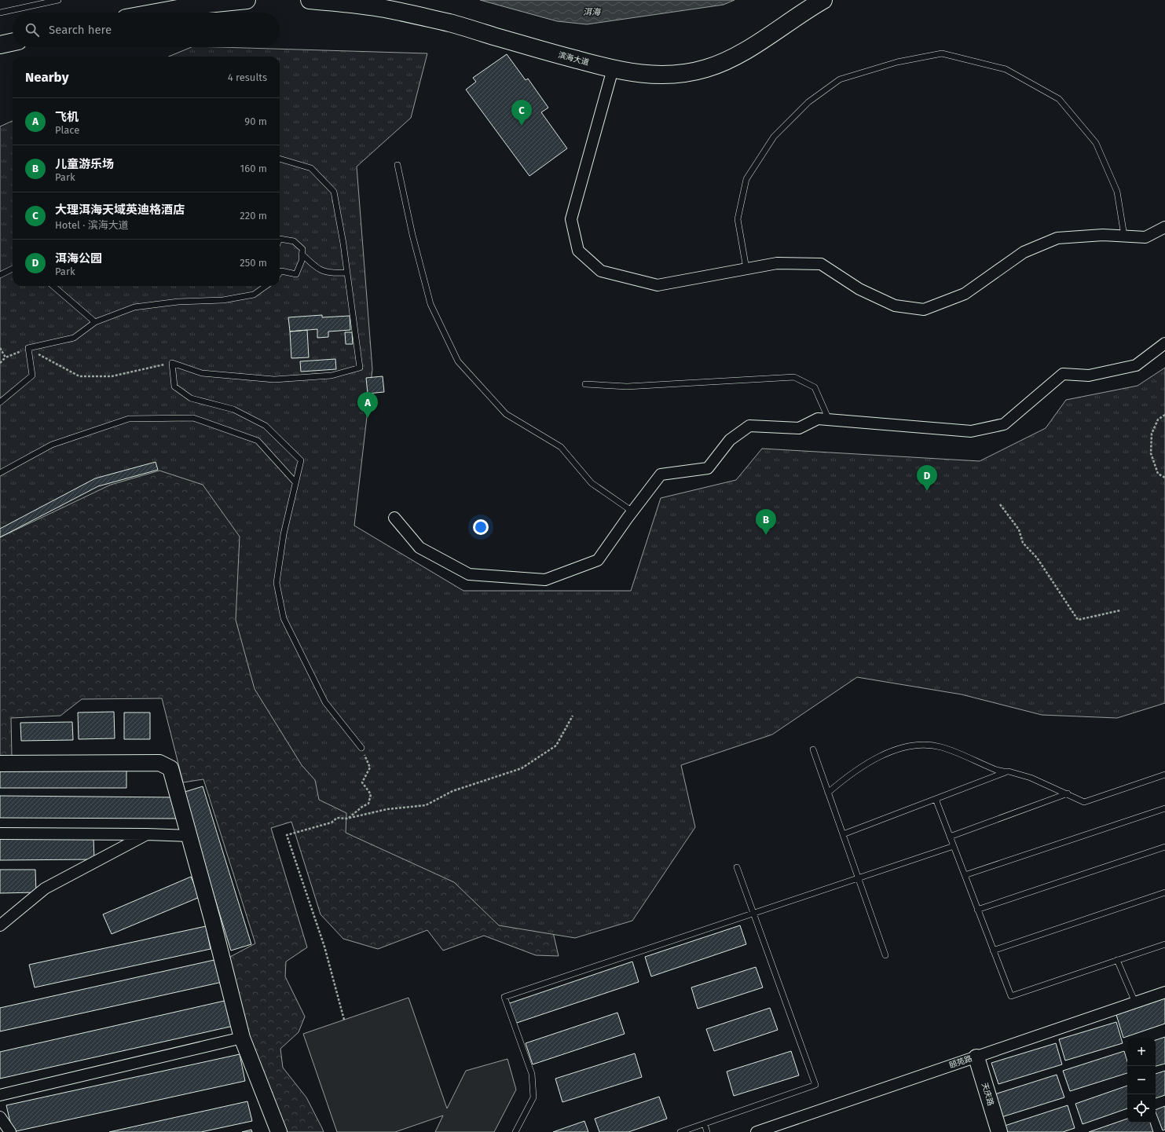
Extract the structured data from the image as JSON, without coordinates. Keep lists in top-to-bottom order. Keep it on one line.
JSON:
{"streets":{"main road":["滨海大道"],"street":["颐苑路","天庆路"]},"crossings":[["颐苑路","天庆路"]],"water":["洱海"],"page":{"search":"Search here","heading":["Nearby","4 results"],"list":[{"mark":"A","name":"飞机","note":"Place","value":"90 m"},{"mark":"B","name":"儿童游乐场","note":"Park","value":"160 m"},{"mark":"C","name":"大理洱海天域英迪格酒店","note":"Hotel · 滨海大道","value":"220 m"},{"mark":"D","name":"洱海公园","note":"Park","value":"250 m"}],"pins":["C","A","D","B"],"map_buttons":["+","−"]}}
